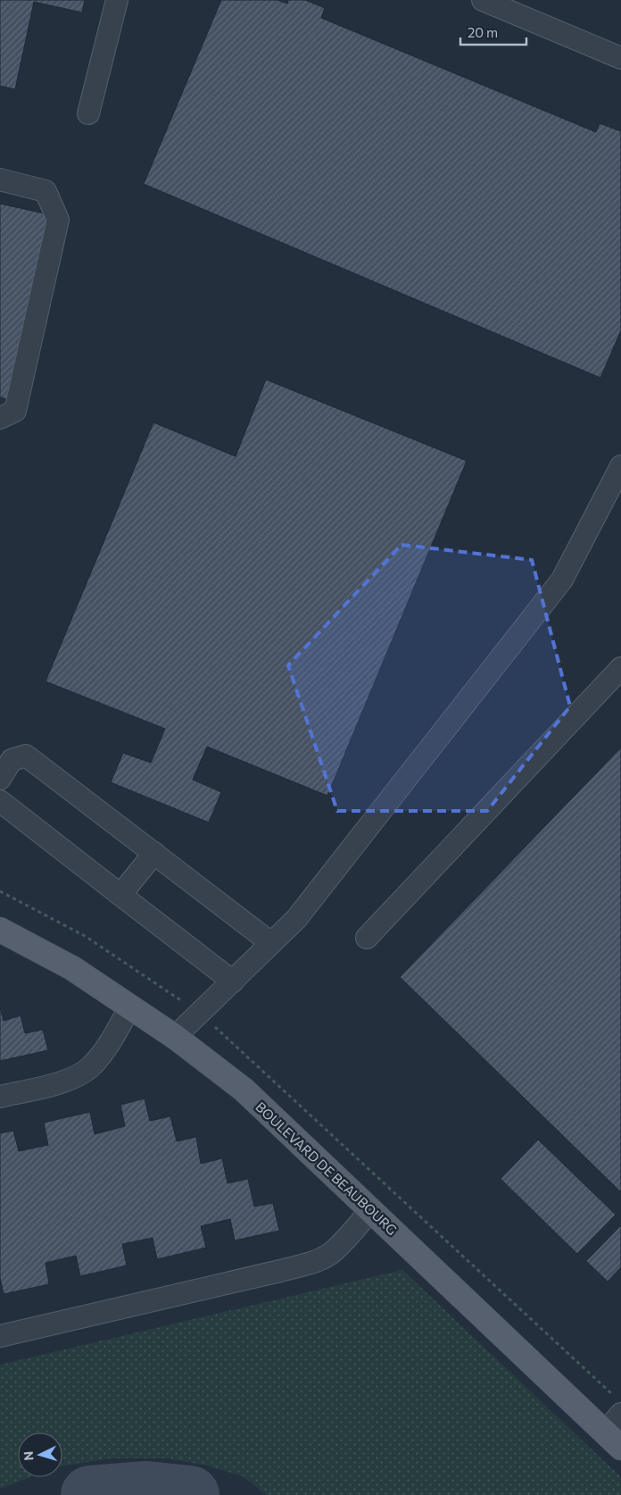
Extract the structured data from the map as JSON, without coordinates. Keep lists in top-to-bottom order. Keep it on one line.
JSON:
{"streets":{"main road":["BOULEVARD DE BEAUBOURG"]},"scale_bar":"20 m","north":"left"}
